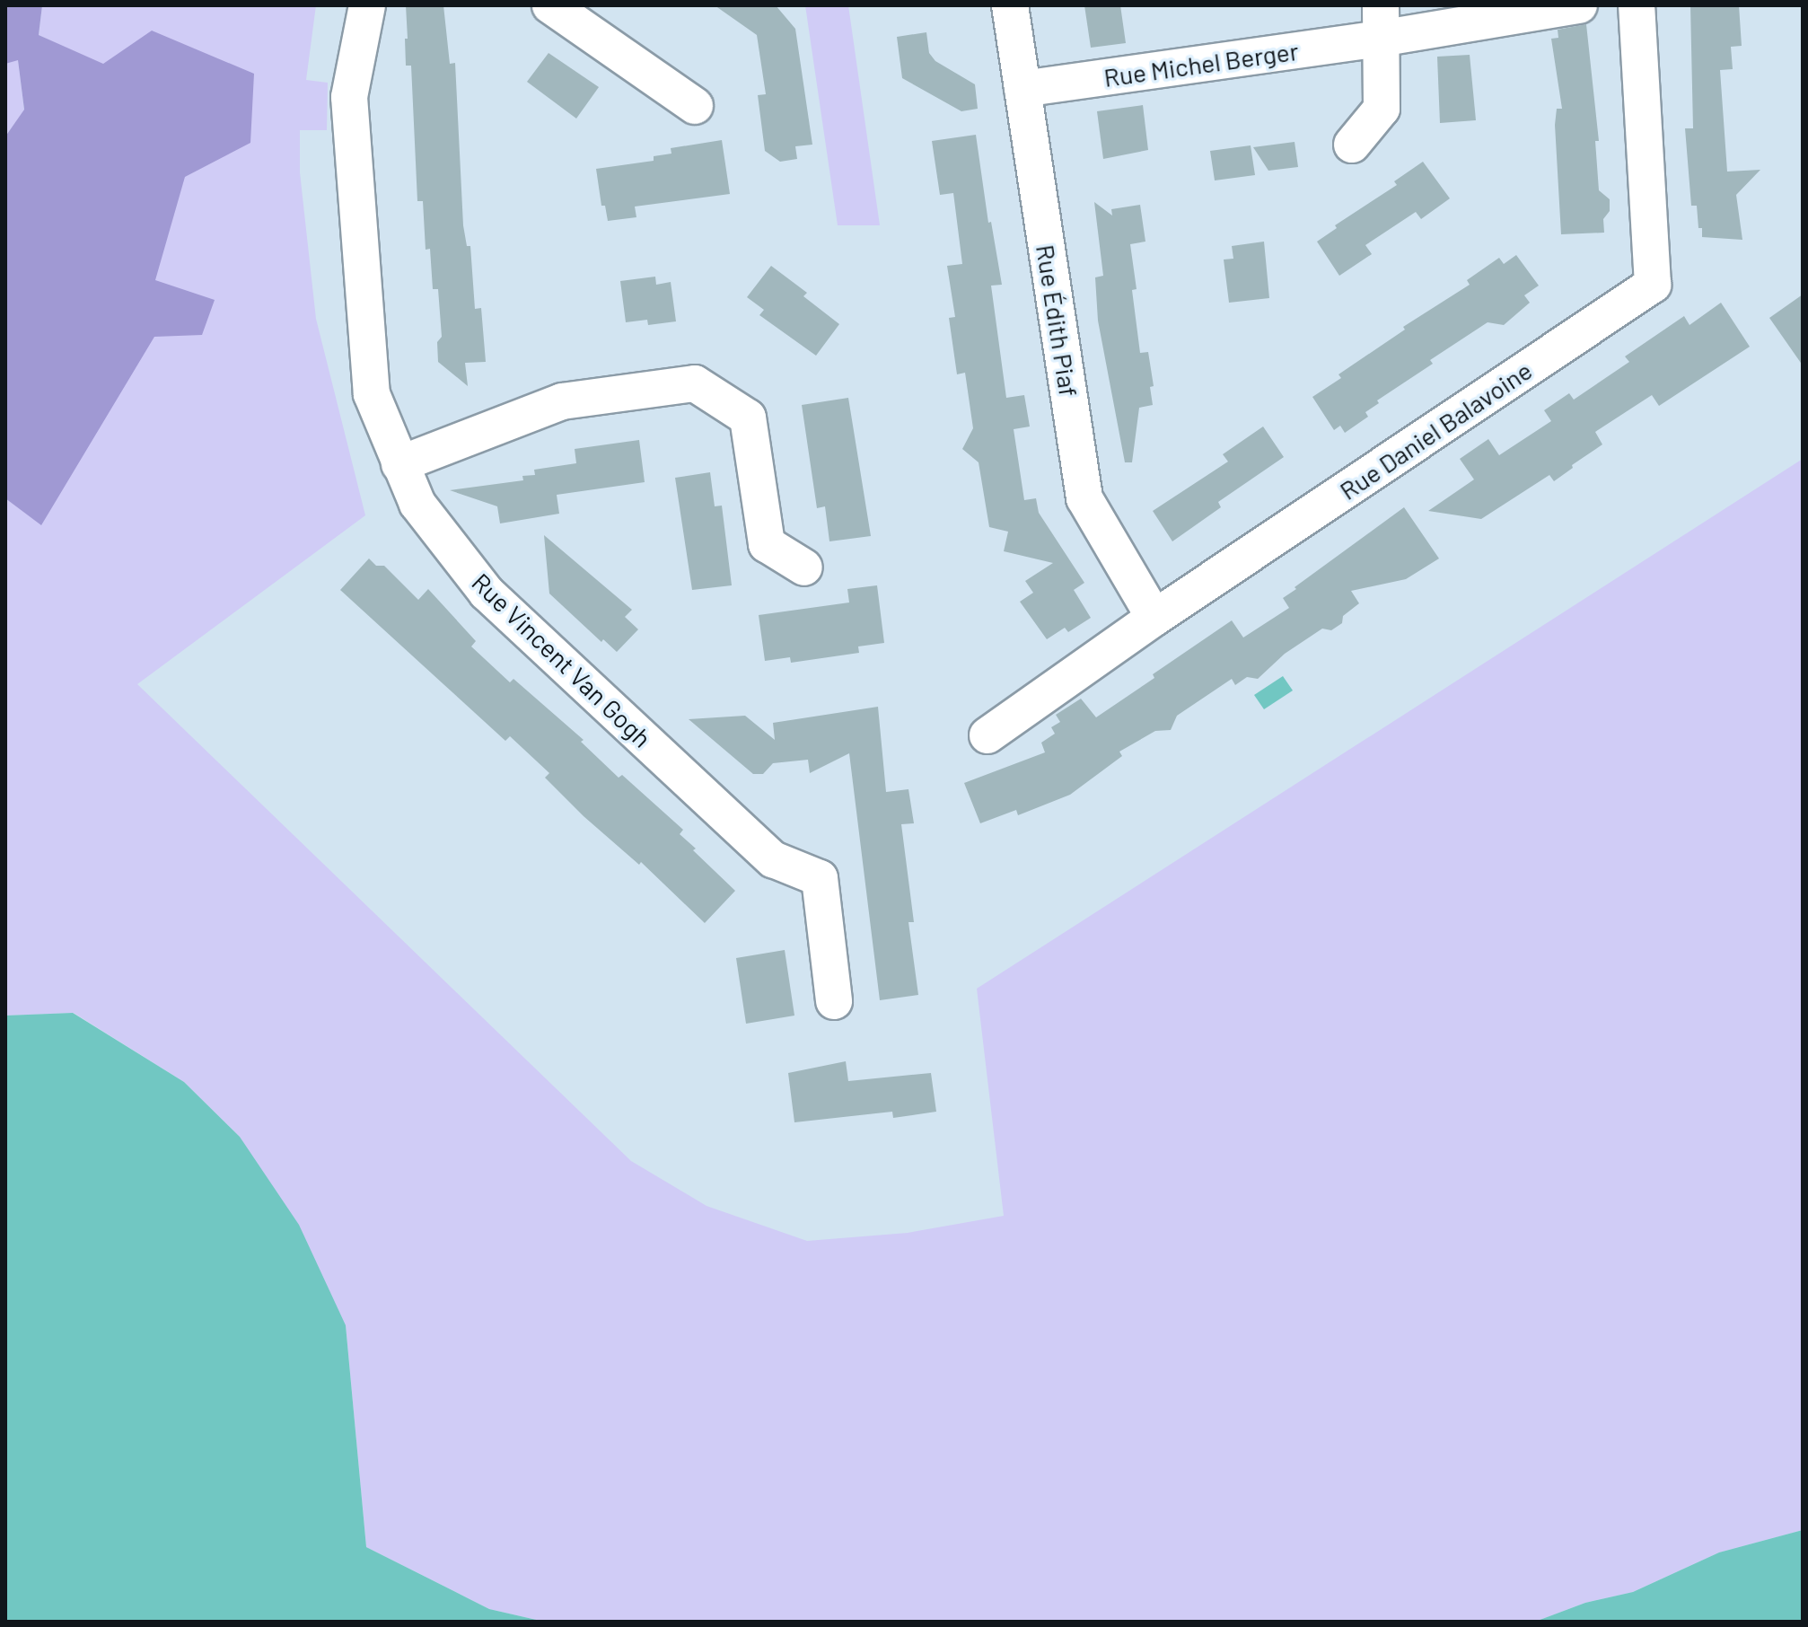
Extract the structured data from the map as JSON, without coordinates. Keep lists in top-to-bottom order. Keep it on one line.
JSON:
{"streets":{"street":["Rue Michel Berger","Rue Édith Piaf","Rue Daniel Balavoine","Rue Vincent Van Gogh"]},"crossings":[["Rue Michel Berger","Rue Édith Piaf"],["Rue Édith Piaf","Rue Daniel Balavoine"]]}
